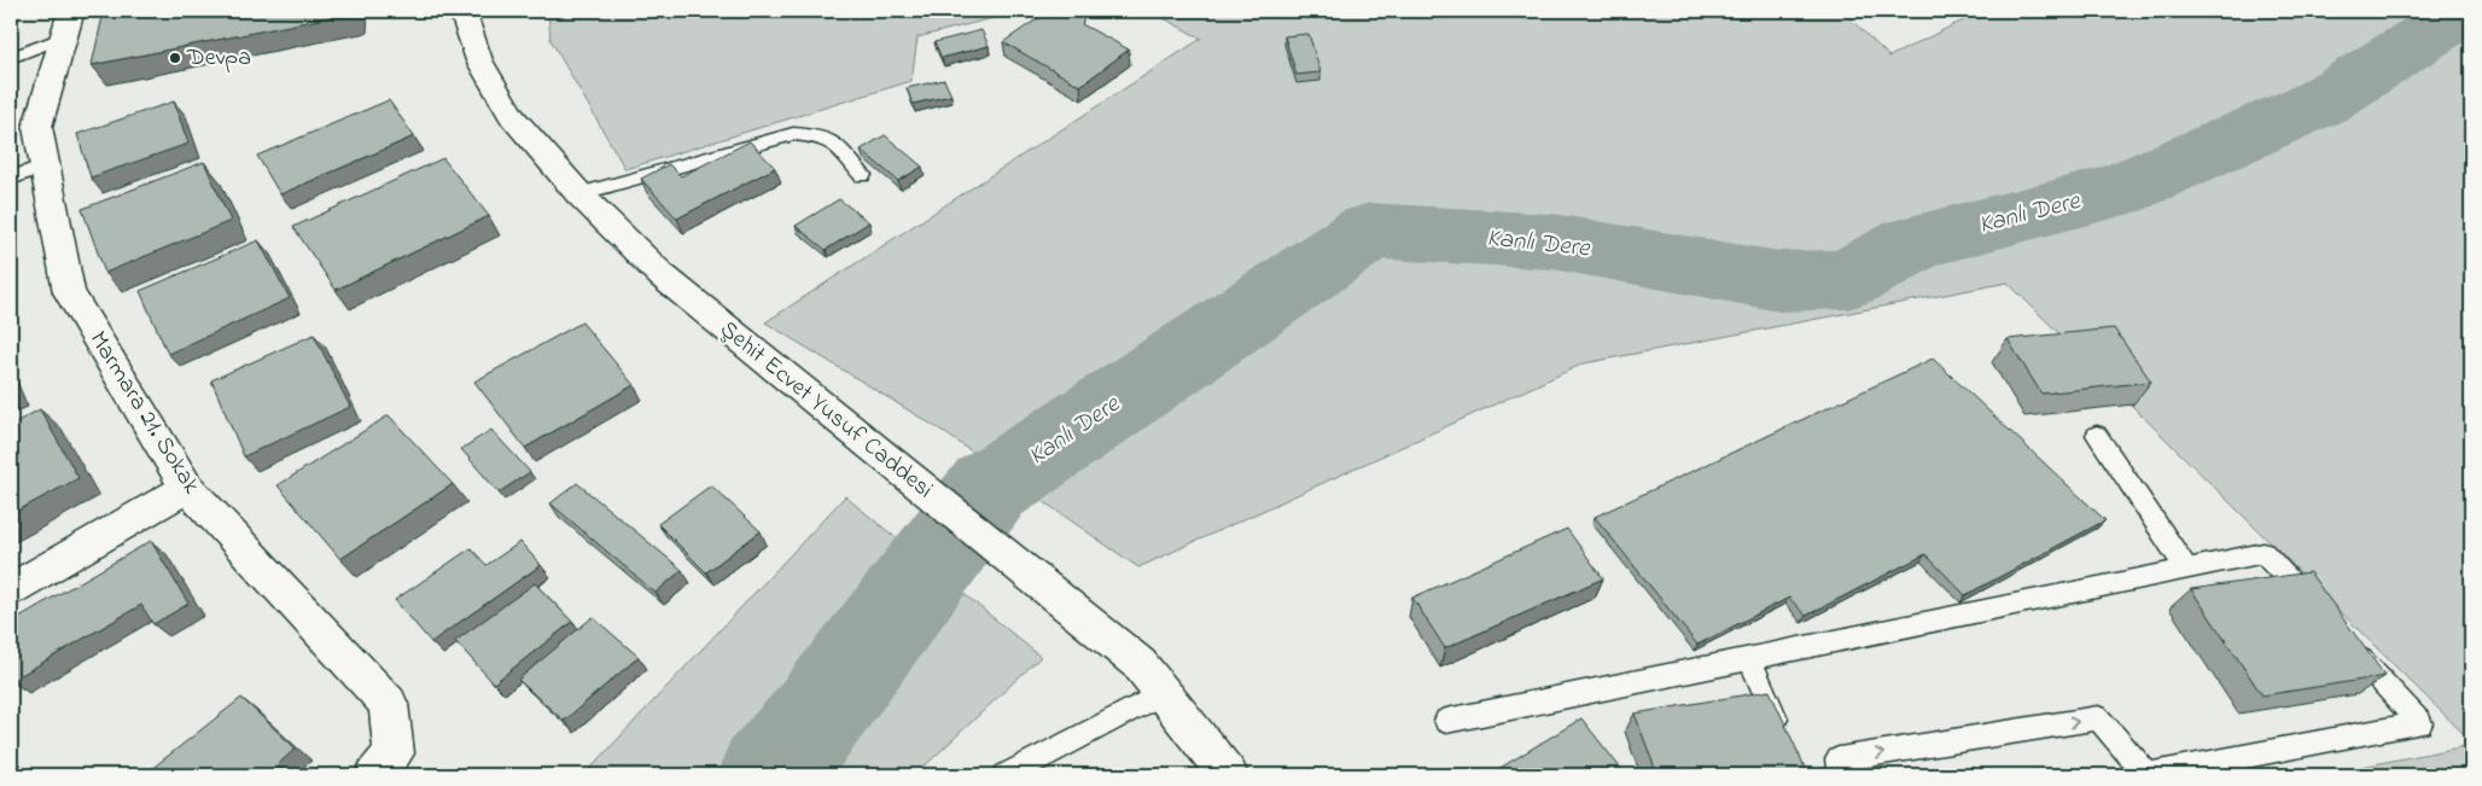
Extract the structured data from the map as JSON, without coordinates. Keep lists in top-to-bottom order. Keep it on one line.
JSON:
{"streets":{"street":["Şehit Ecvet Yusuf Caddesi","Marmara 21. Sokak"]},"water":["Kanlı Dere"],"places":["Devpa"]}
